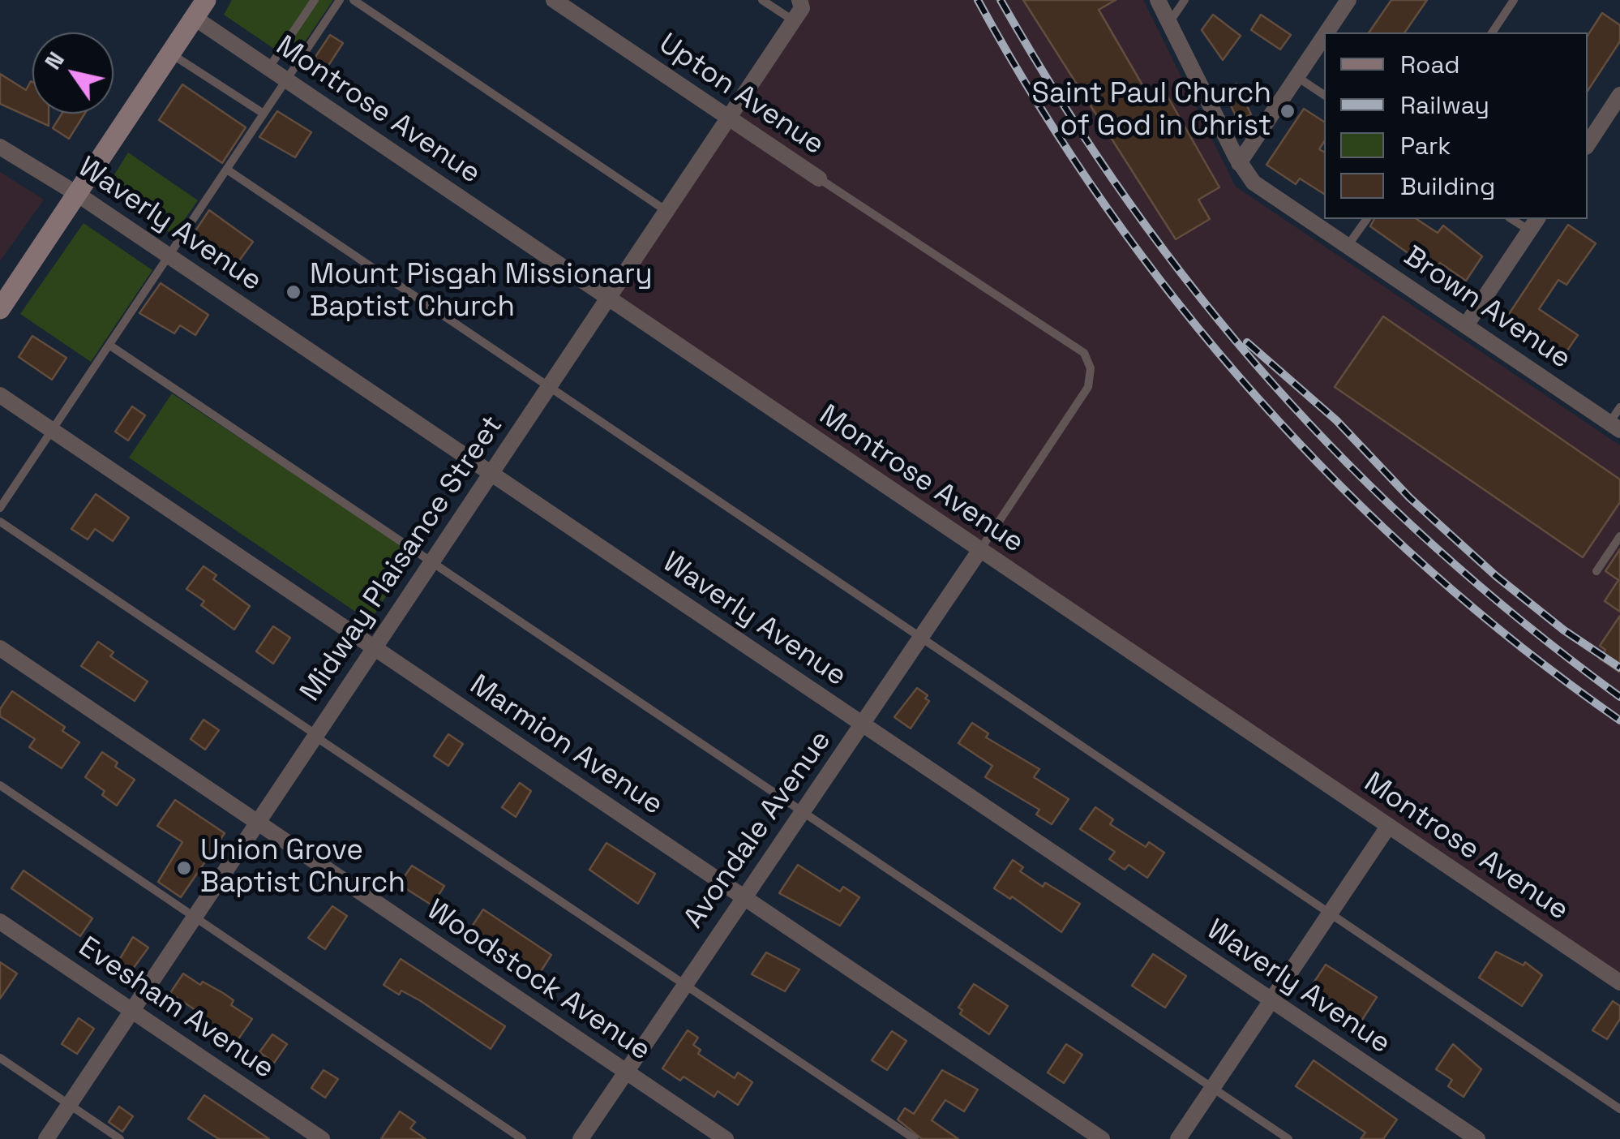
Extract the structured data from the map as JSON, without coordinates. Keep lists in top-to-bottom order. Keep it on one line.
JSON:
{"streets":{"street":["Upton Avenue","Montrose Avenue","Waverly Avenue","Brown Avenue","Midway Plaisance Street","Marmion Avenue","Avondale Avenue","Woodstock Avenue","Evesham Avenue"]},"crossings":[["Upton Avenue","Midway Plaisance Street"],["Montrose Avenue","Midway Plaisance Street"],["Montrose Avenue","Avondale Avenue"],["Waverly Avenue","Midway Plaisance Street"],["Waverly Avenue","Avondale Avenue"],["Midway Plaisance Street","Marmion Avenue"],["Midway Plaisance Street","Woodstock Avenue"],["Midway Plaisance Street","Evesham Avenue"],["Marmion Avenue","Avondale Avenue"],["Avondale Avenue","Woodstock Avenue"]],"places":["Saint Paul Church of God in Christ","Mount Pisgah Missionary Baptist Church","Union Grove Baptist Church"],"legend":["Road","Railway","Park","Building"],"north":"top left"}
